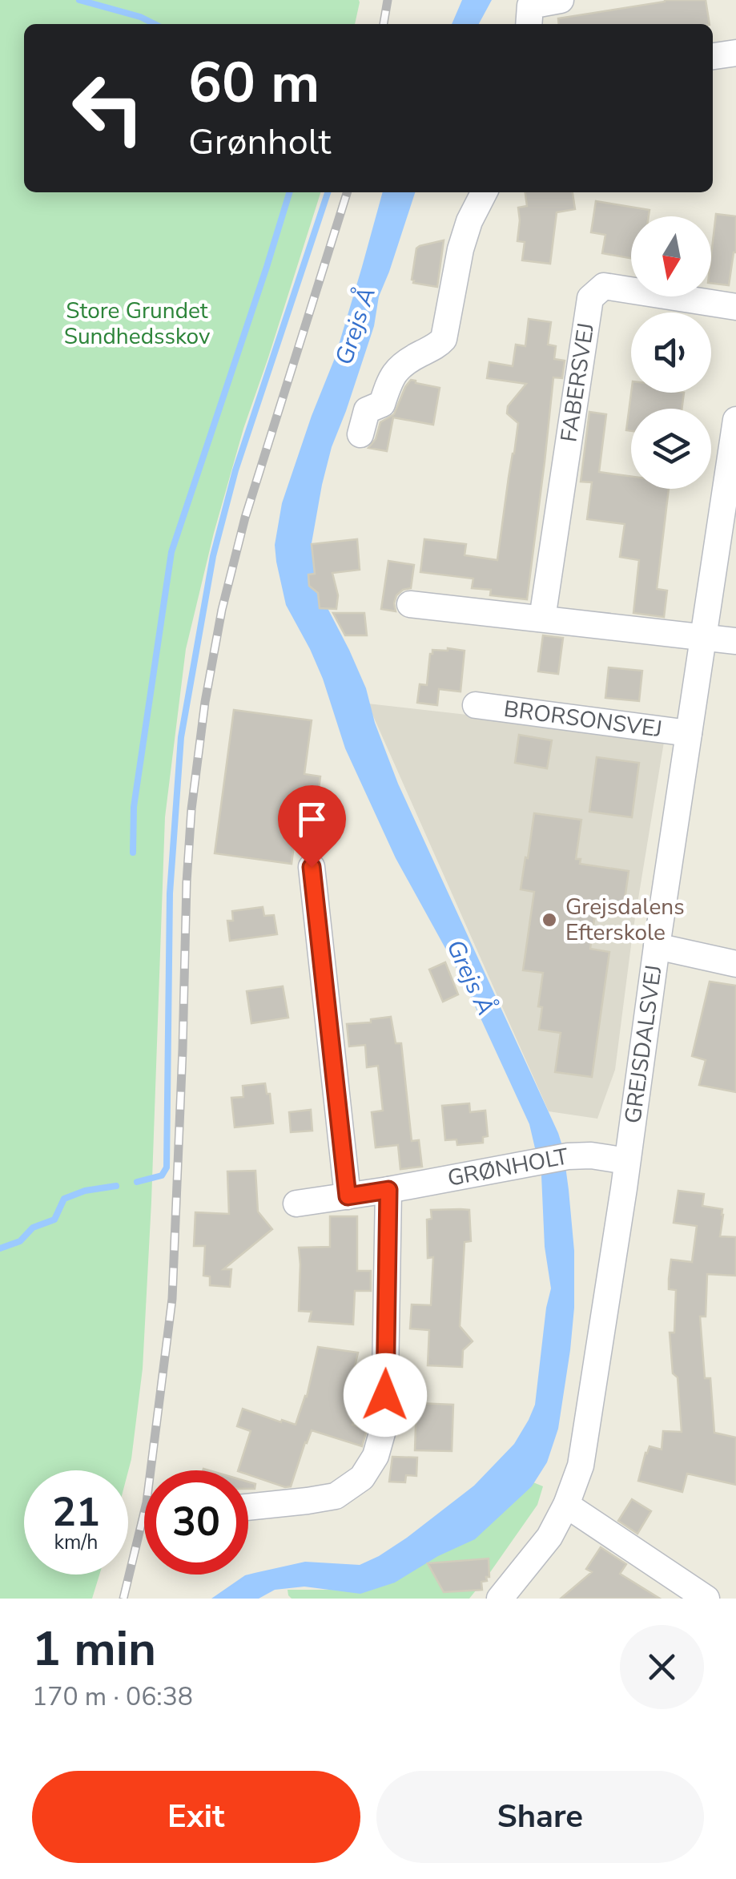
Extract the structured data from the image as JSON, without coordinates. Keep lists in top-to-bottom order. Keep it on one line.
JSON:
{"streets":{"street":["FABERSVEJ","BRORSONSVEJ","GREJSDALSVEJ","GRØNHOLT"]},"crossings":[["BRORSONSVEJ","GREJSDALSVEJ"],["GREJSDALSVEJ","GRØNHOLT"]],"water":["Grejs Å"],"parks":["Store Grundet Sundhedsskov"],"places":["Grejsdalens Efterskole"],"north":"bottom","page":{"turn":["60 m","Grønholt"],"speed":"21 km/h","limit":"30","heading":["1 min","170 m · 06:38"],"buttons":["Exit","Share"]}}
